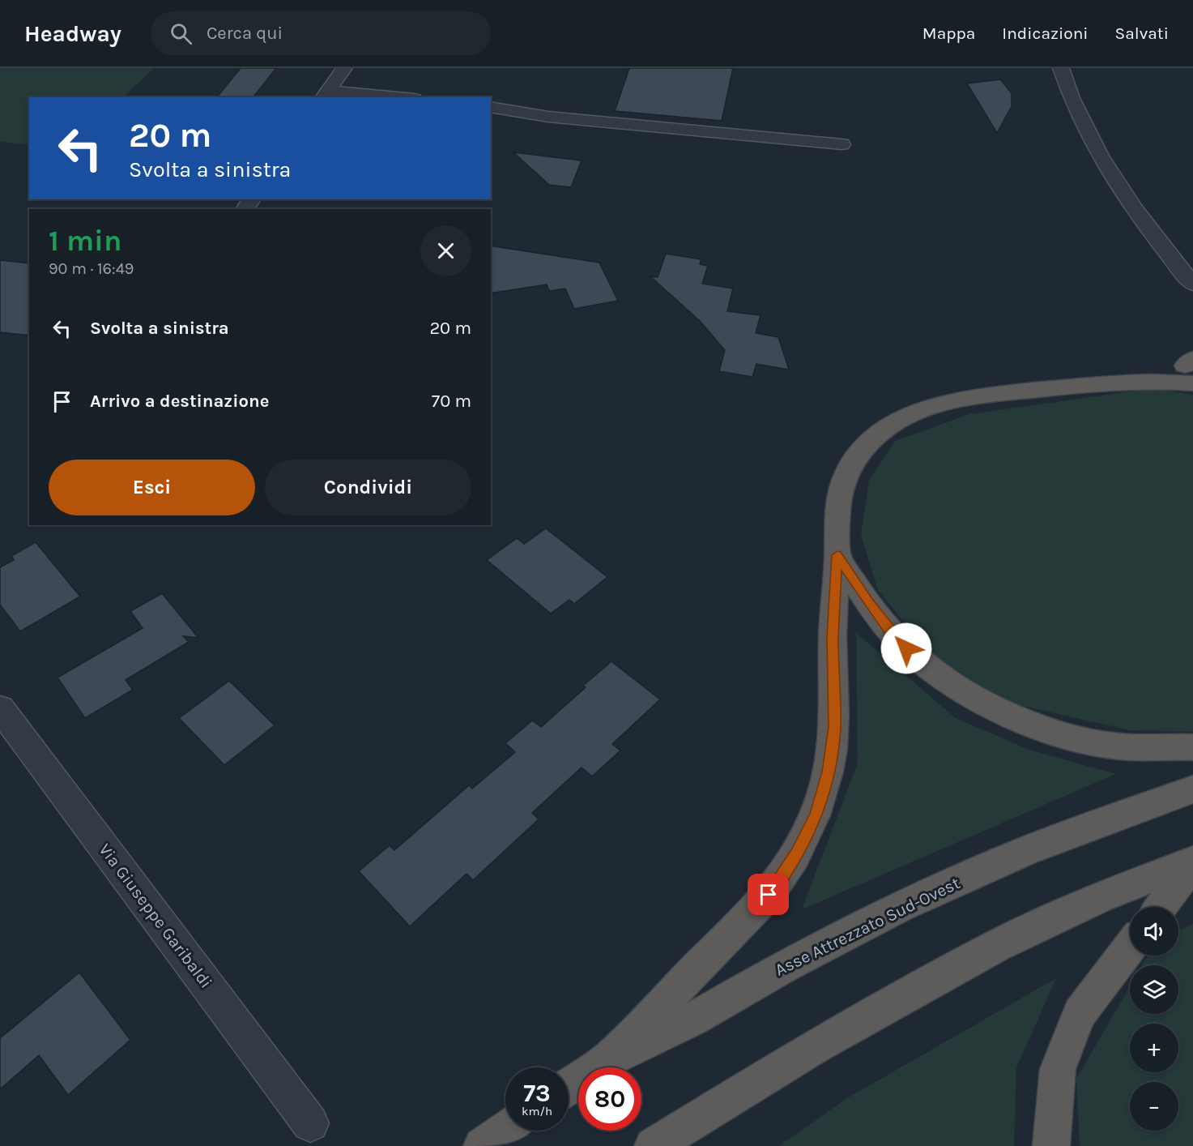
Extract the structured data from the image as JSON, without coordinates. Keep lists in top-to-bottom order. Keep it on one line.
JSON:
{"streets":{"highway":["Asse Attrezzato Sud-Ovest"],"street":["Via Giuseppe Garibaldi"]},"page":{"header":"Headway","search":"Cerca qui","nav":["Mappa","Indicazioni","Salvati"],"turn":["20 m","Svolta a sinistra"],"heading":["1 min","90 m · 16:49"],"list":[{"name":"Svolta a sinistra","value":"20 m"},{"name":"Arrivo a destinazione","value":"70 m"}],"buttons":["Esci","Condividi"],"map_buttons":["+","−"],"speed":"73 km/h","limit":"80"}}
